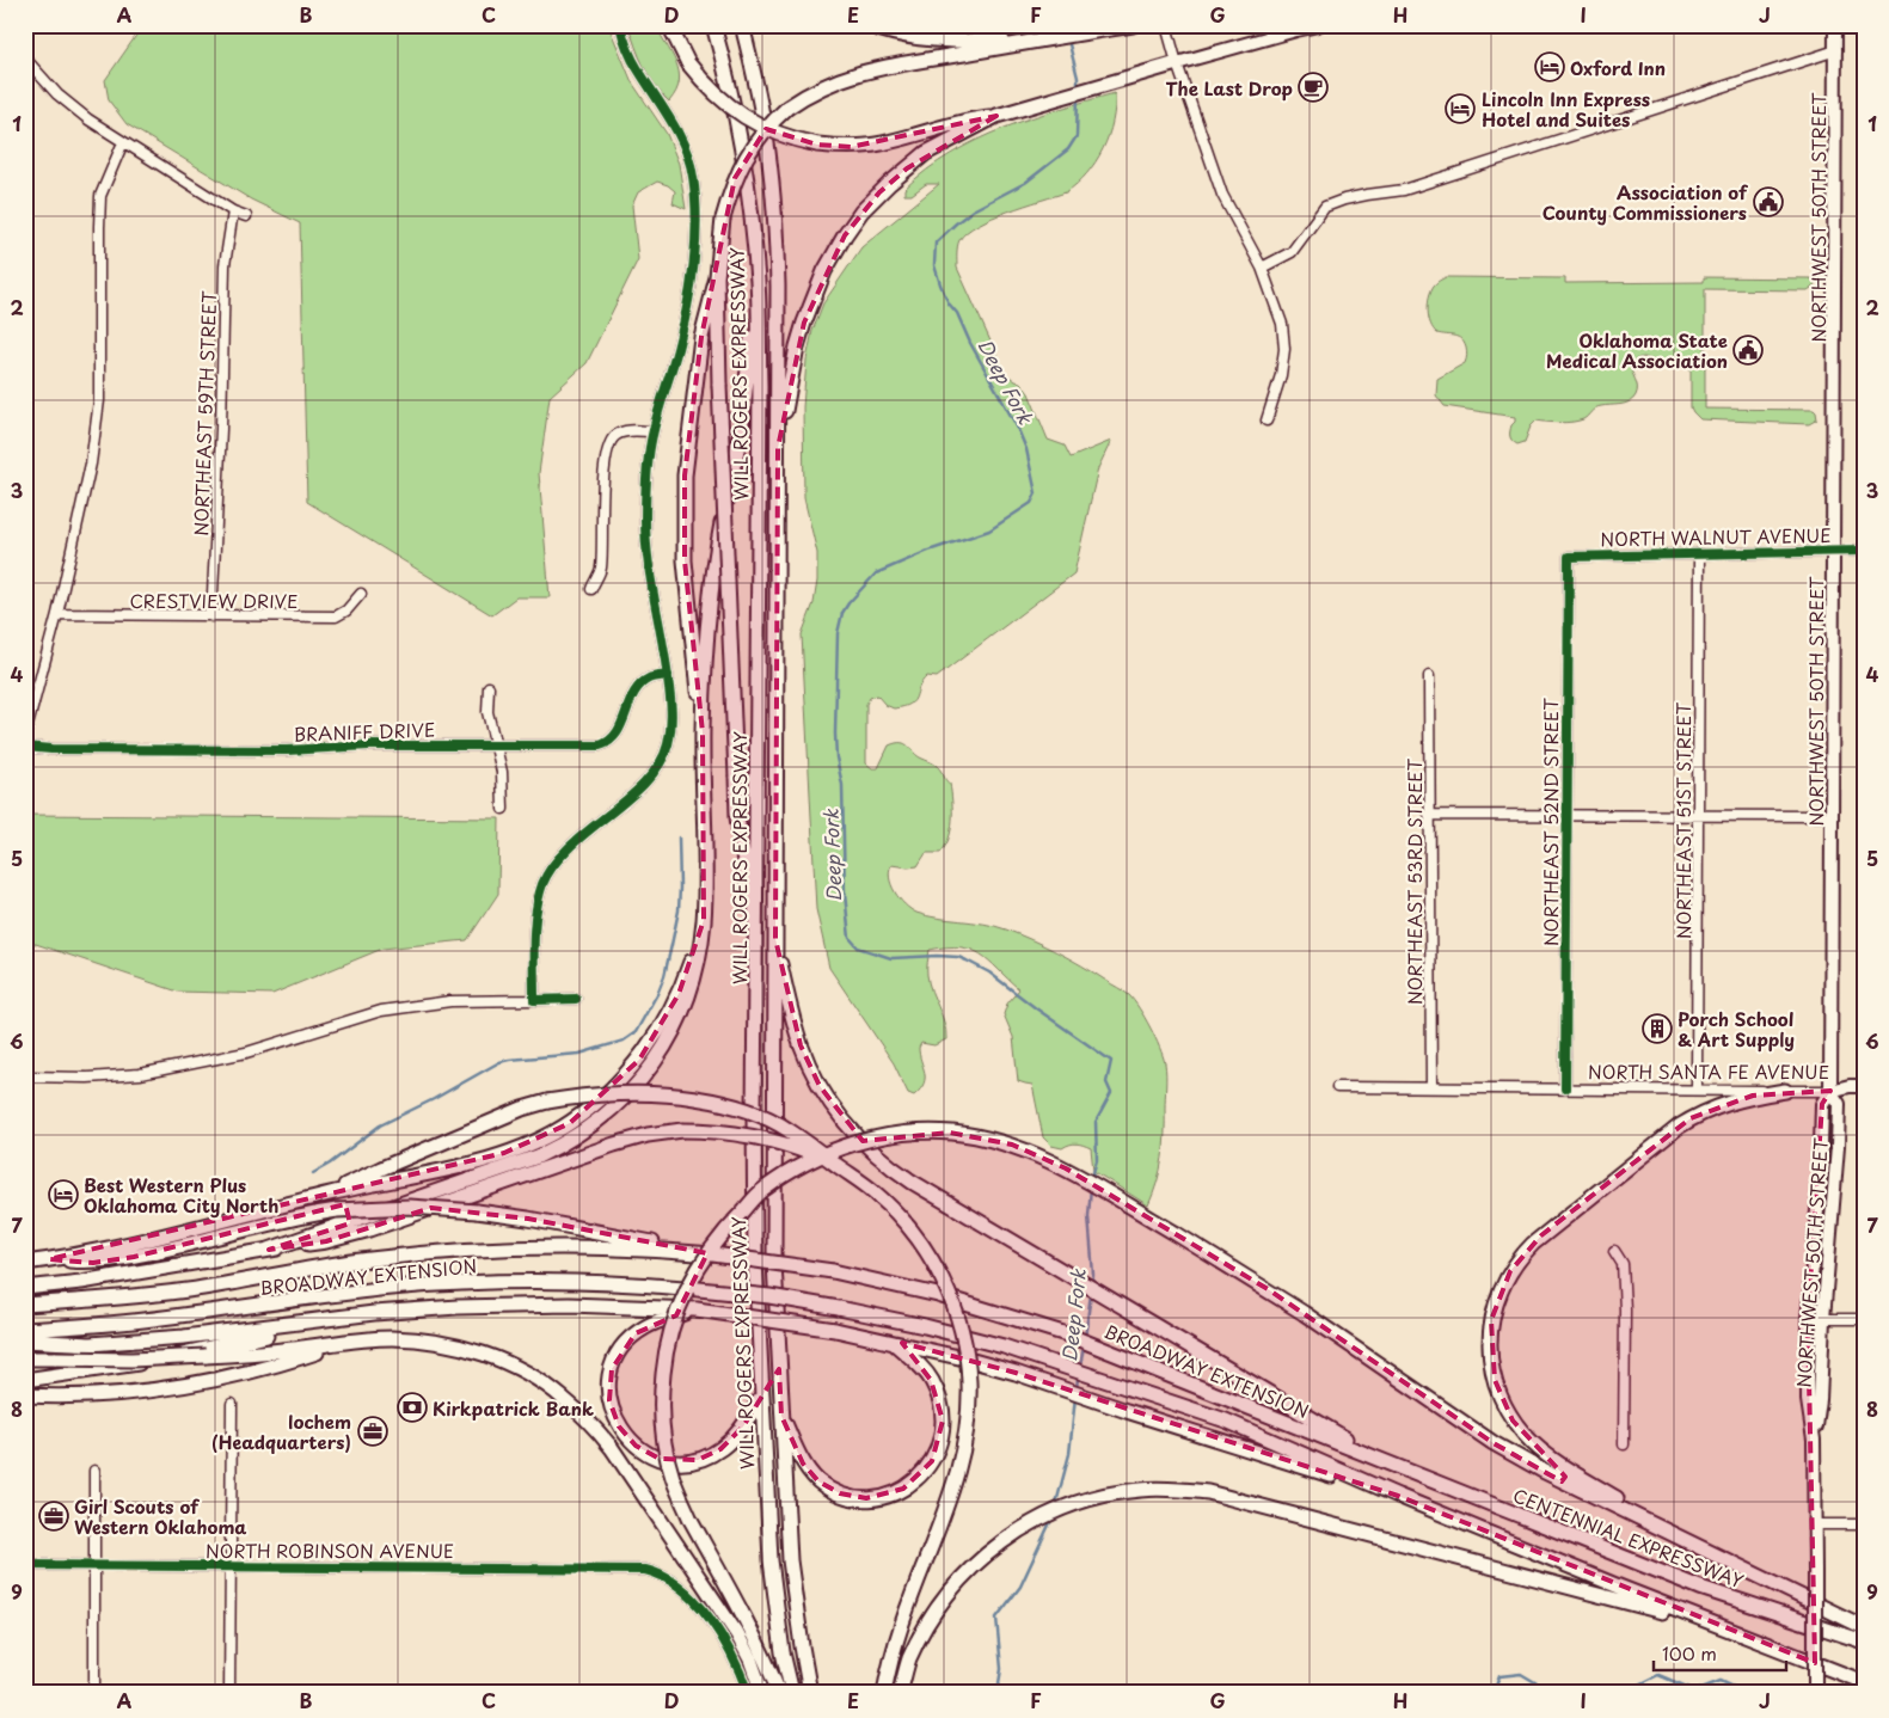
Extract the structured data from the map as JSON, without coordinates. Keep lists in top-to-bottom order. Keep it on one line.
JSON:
{"streets":{"highway":["WILL ROGERS EXPRESSWAY","BROADWAY EXTENSION","CENTENNIAL EXPRESSWAY"],"main road":["NORTHWEST 50TH STREET","NORTH SANTA FE AVENUE"],"street":["NORTHEAST 59TH STREET","NORTH WALNUT AVENUE","CRESTVIEW DRIVE","BRANIFF DRIVE","NORTHEAST 51ST STREET","NORTHEAST 52ND STREET","NORTHEAST 53RD STREET","NORTH ROBINSON AVENUE"]},"crossings":[["NORTHWEST 50TH STREET","NORTH WALNUT AVENUE"],["NORTHWEST 50TH STREET","NORTH SANTA FE AVENUE"],["NORTHEAST 59TH STREET","CRESTVIEW DRIVE"],["NORTH WALNUT AVENUE","NORTHEAST 51ST STREET"],["NORTH WALNUT AVENUE","NORTHEAST 52ND STREET"],["NORTHEAST 51ST STREET","NORTH SANTA FE AVENUE"],["NORTHEAST 52ND STREET","NORTH SANTA FE AVENUE"],["NORTHEAST 53RD STREET","NORTH SANTA FE AVENUE"],["BROADWAY EXTENSION","CENTENNIAL EXPRESSWAY"]],"water":["Deep Fork"],"places":{"hotel":["Oxford Inn","Lincoln Inn Express Hotel and Suites","Best Western Plus Oklahoma City North"],"cafe":["The Last Drop"],"public building":["Association of County Commissioners","Oklahoma State Medical Association"],"building":["Porch School & Art Supply"],"bank":["Kirkpatrick Bank"],"office":["Iochem (Headquarters)","Girl Scouts of Western Oklahoma"]},"scale_bar":"100 m","grid":{"columns":["A","B","C","D","E","F","G","H","I","J"],"rows":["1","2","3","4","5","6","7","8","9"]}}
